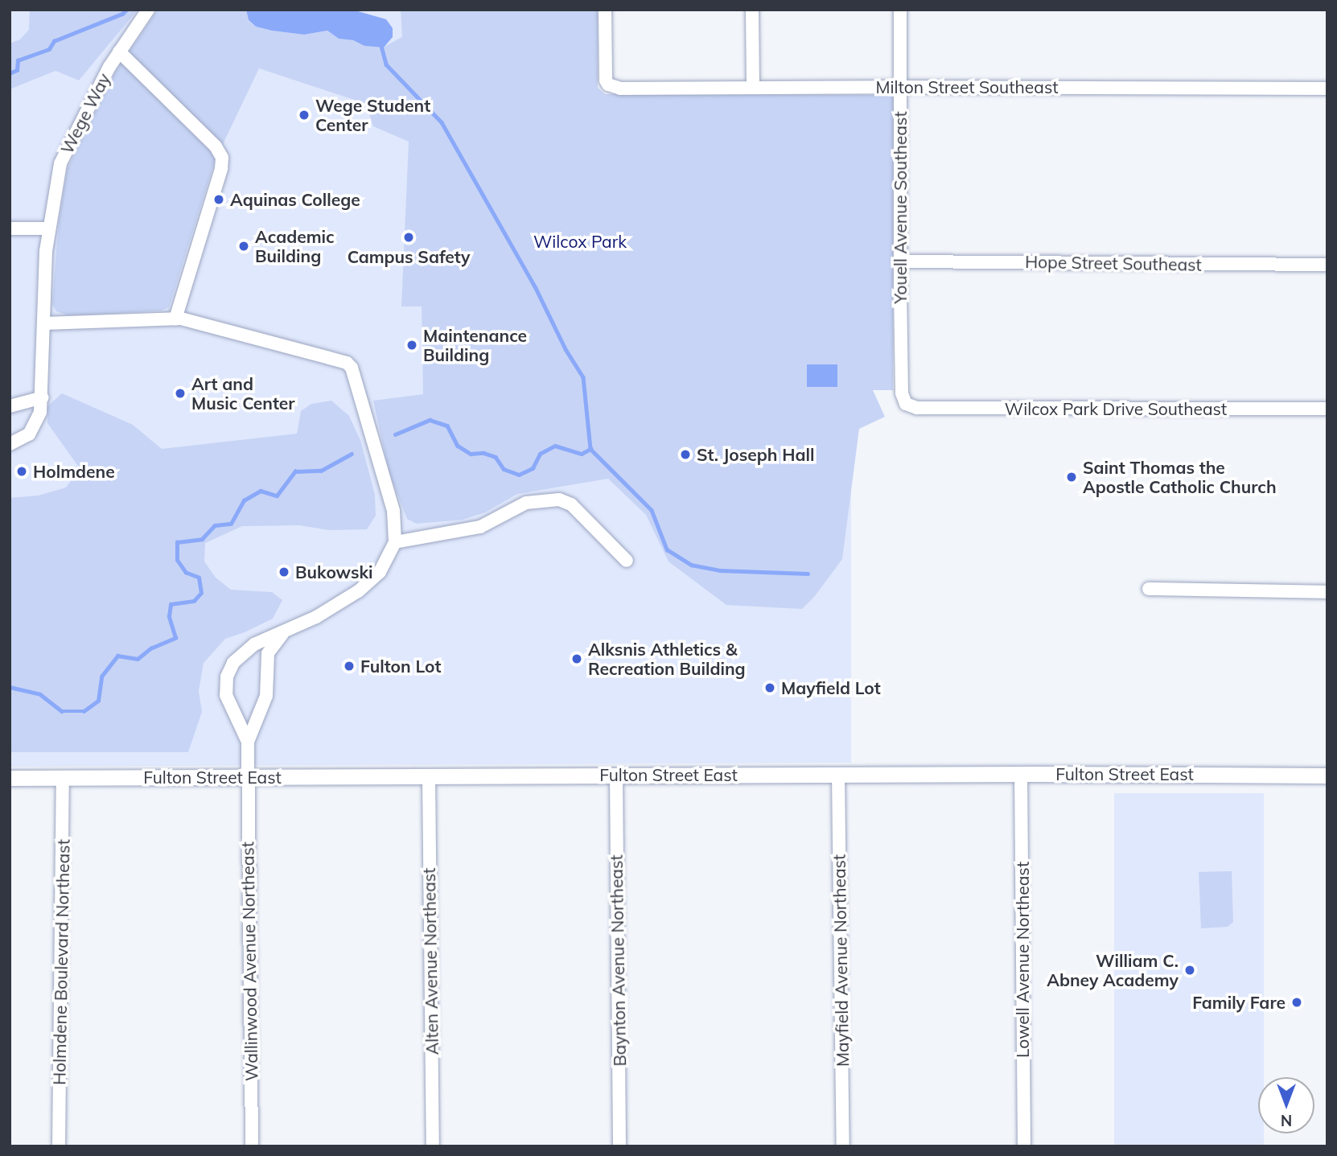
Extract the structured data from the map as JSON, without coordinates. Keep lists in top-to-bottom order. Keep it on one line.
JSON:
{"streets":{"main road":["Fulton Street East"],"street":["Milton Street Southeast","Wege Way","Youell Avenue Southeast","Hope Street Southeast","Wilcox Park Drive Southeast","Lowell Avenue Northeast","Baynton Avenue Northeast","Mayfield Avenue Northeast","Wallinwood Avenue Northeast","Alten Avenue Northeast","Holmdene Boulevard Northeast"]},"crossings":[["Milton Street Southeast","Youell Avenue Southeast"],["Youell Avenue Southeast","Hope Street Southeast"],["Youell Avenue Southeast","Wilcox Park Drive Southeast"],["Fulton Street East","Lowell Avenue Northeast"],["Fulton Street East","Baynton Avenue Northeast"],["Fulton Street East","Mayfield Avenue Northeast"],["Fulton Street East","Wallinwood Avenue Northeast"],["Fulton Street East","Alten Avenue Northeast"],["Fulton Street East","Holmdene Boulevard Northeast"]],"parks":["Wilcox Park"],"places":["Wege Student Center","Aquinas College","Campus Safety","Academic Building","Maintenance Building","Art and Music Center","St. Joseph Hall","Holmdene","Saint Thomas the Apostle Catholic Church","Bukowski","Alksnis Athletics & Recreation Building","Fulton Lot","Mayfield Lot","William C. Abney Academy","Family Fare"],"north":"bottom"}
